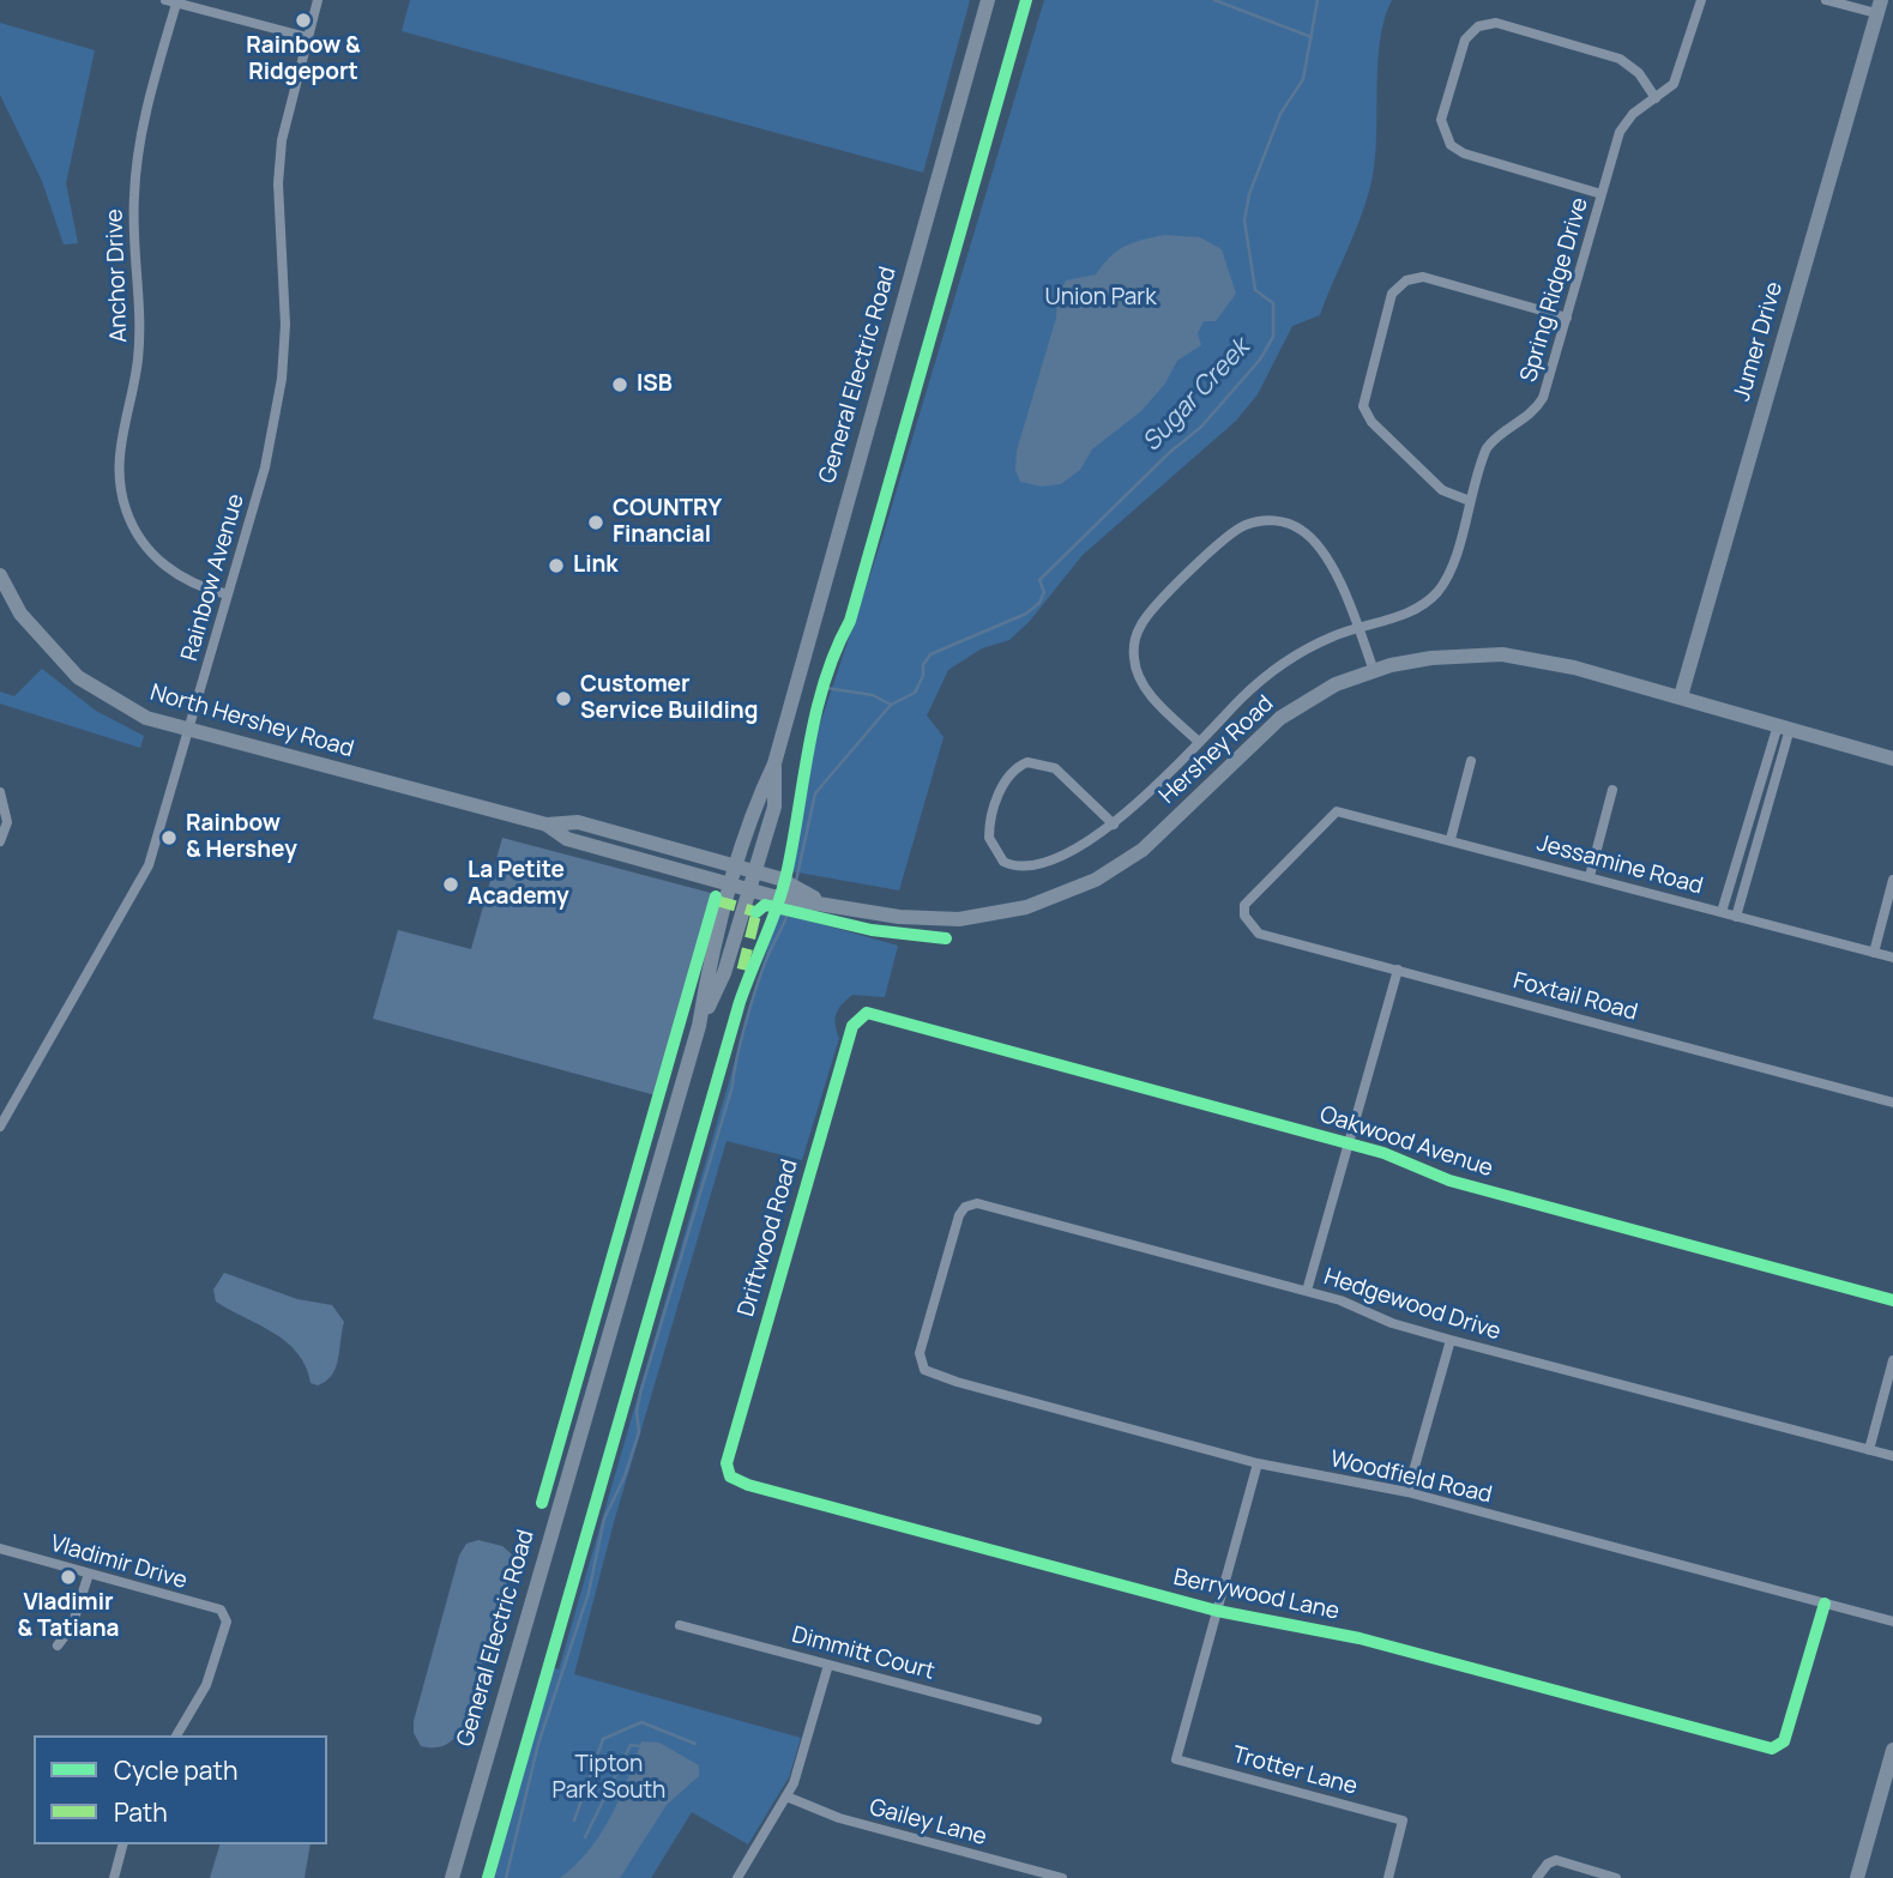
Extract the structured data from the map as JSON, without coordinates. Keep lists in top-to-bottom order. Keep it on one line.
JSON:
{"streets":{"main road":["Jumer Drive","General Electric Road","North Hershey Road","Hershey Road"],"street":["Anchor Drive","Spring Ridge Drive","Rainbow Avenue","Jessamine Road","Foxtail Road","Oakwood Avenue","Driftwood Road","Hedgewood Drive","Woodfield Road","Vladimir Drive","Berrywood Lane","Dimmitt Court","Trotter Lane","Gailey Lane"]},"crossings":[["Anchor Drive","Rainbow Avenue"],["Jumer Drive","Hershey Road"],["General Electric Road","North Hershey Road"],["General Electric Road","Hershey Road"],["Rainbow Avenue","North Hershey Road"],["North Hershey Road","Hershey Road"],["Jessamine Road","Foxtail Road"],["Oakwood Avenue","Driftwood Road"],["Driftwood Road","Berrywood Lane"],["Hedgewood Drive","Woodfield Road"],["Woodfield Road","Berrywood Lane"],["Berrywood Lane","Trotter Lane"]],"water":["Sugar Creek"],"parks":["Union Park","Tipton Park South"],"places":["Rainbow & Ridgeport","ISB","COUNTRY Financial","Link","Customer Service Building","Rainbow & Hershey","La Petite Academy","Vladimir & Tatiana"],"legend":["Cycle path","Path"]}
